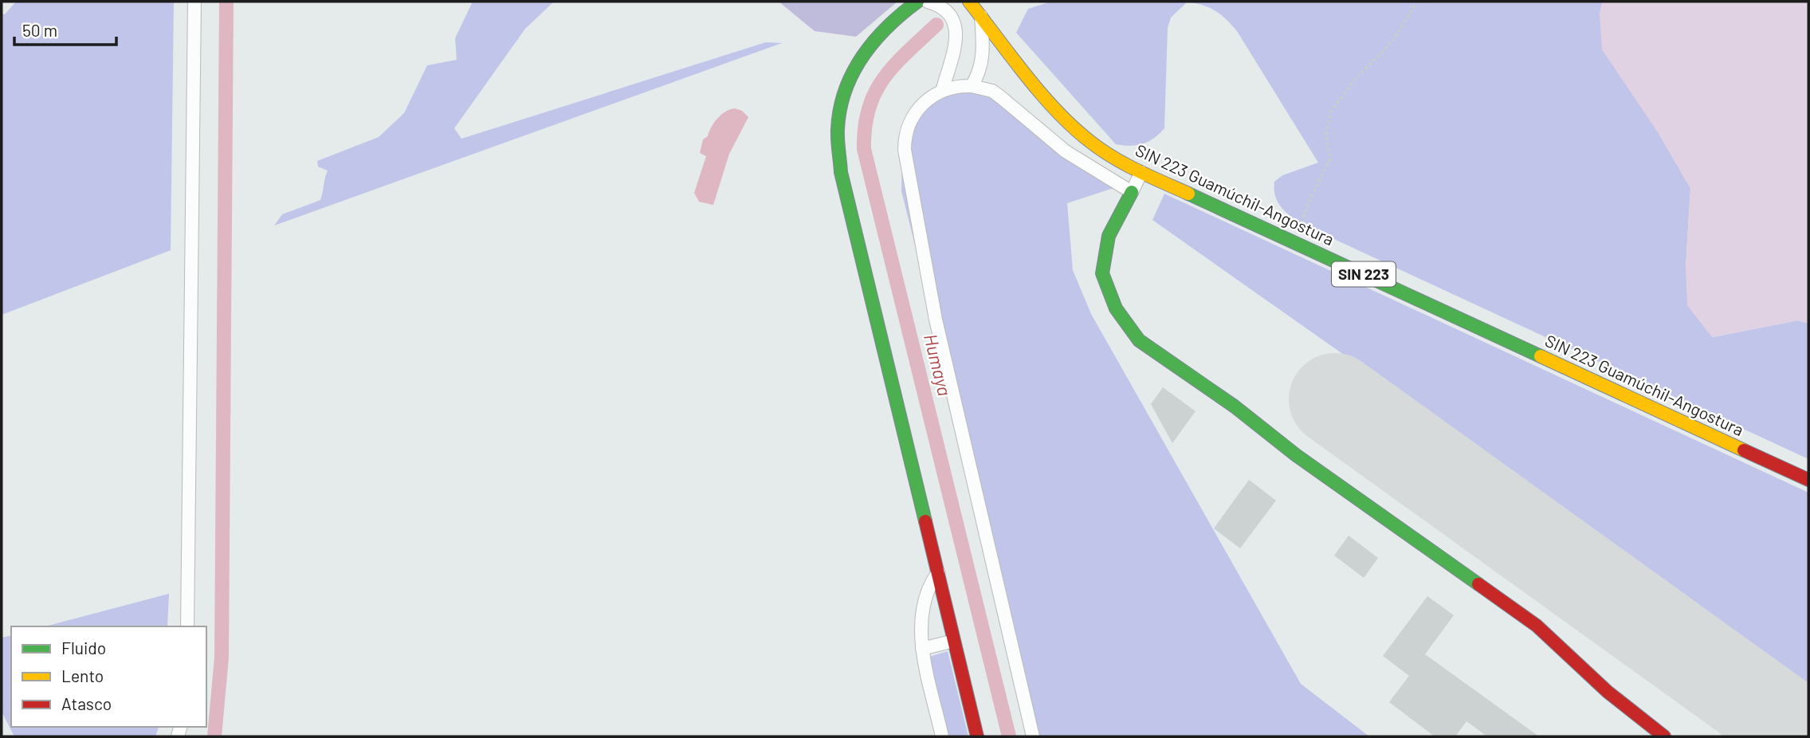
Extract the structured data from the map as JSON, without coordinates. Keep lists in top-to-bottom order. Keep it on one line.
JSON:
{"streets":{"street":["SIN 223 Guamúchil-Angostura","SIN 223"]},"water":["Humaya"],"legend":["Fluido","Lento","Atasco"],"scale_bar":"50 m"}
